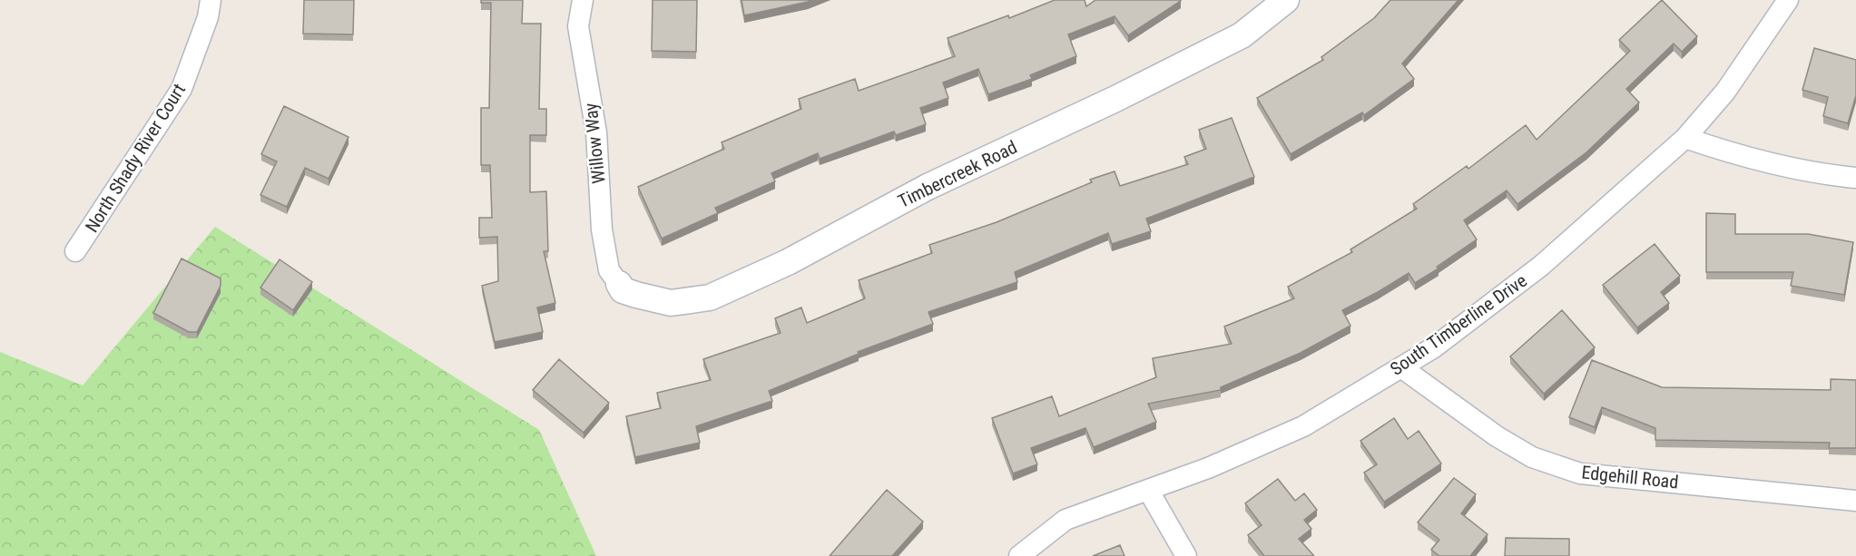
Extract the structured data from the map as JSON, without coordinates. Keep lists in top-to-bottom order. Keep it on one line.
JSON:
{"streets":{"street":["Willow Way","North Shady River Court","Timbercreek Road","South Timberline Drive","Edgehill Road"]},"crossings":[["Willow Way","Timbercreek Road"],["South Timberline Drive","Edgehill Road"]]}
